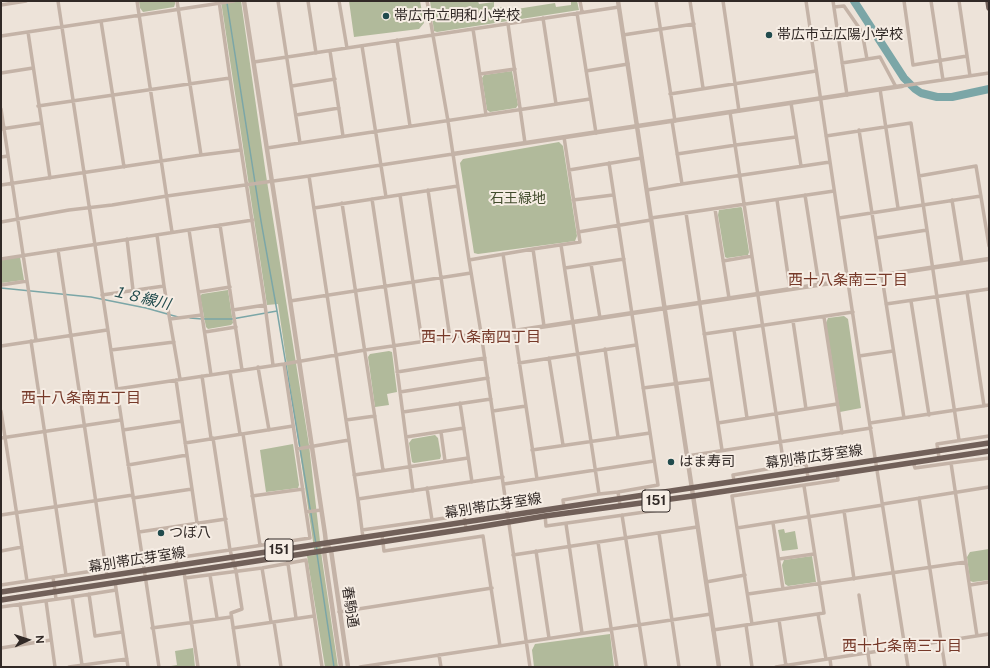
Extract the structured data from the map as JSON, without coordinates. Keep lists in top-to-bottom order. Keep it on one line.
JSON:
{"streets":{"main road":["幕別帯広芽室線","151"],"street":["春駒通"]},"crossings":[["幕別帯広芽室線","春駒通"]],"districts":["西十八条南三丁目","西十八条南四丁目","西十八条南五丁目","西十七条南三丁目"],"water":["１８線川"],"parks":["石王緑地"],"places":["帯広市立明和小学校","帯広市立広陽小学校","はま寿司","つぼ八"],"north":"right"}
